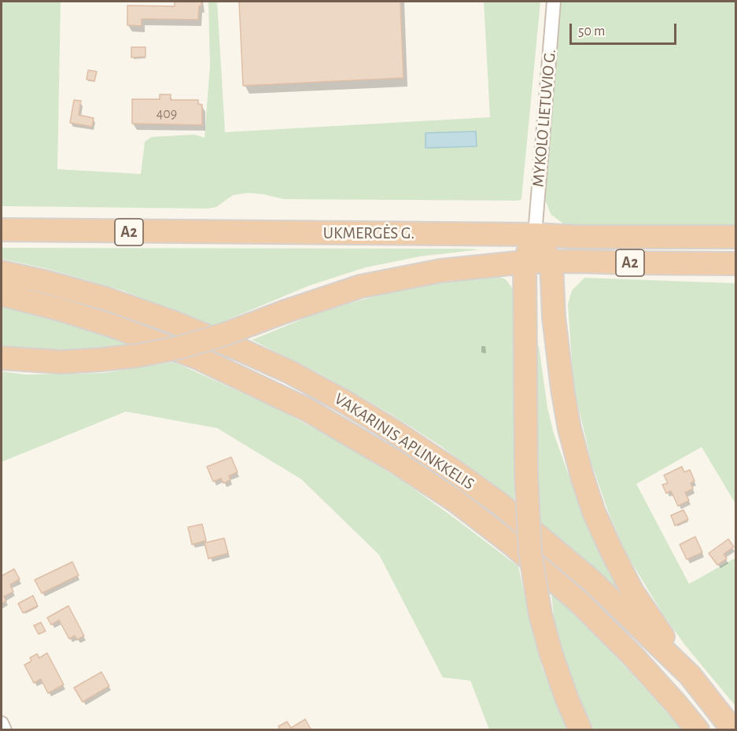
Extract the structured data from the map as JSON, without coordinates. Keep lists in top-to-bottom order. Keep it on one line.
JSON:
{"streets":{"highway":["A2","UKMERGĖS G.","VAKARINIS APLINKKELIS"],"street":["MYKOLO LIETUVIO G."]},"crossings":[["MYKOLO LIETUVIO G.","UKMERGĖS G."]],"house_numbers":["409"],"scale_bar":"50 m"}
